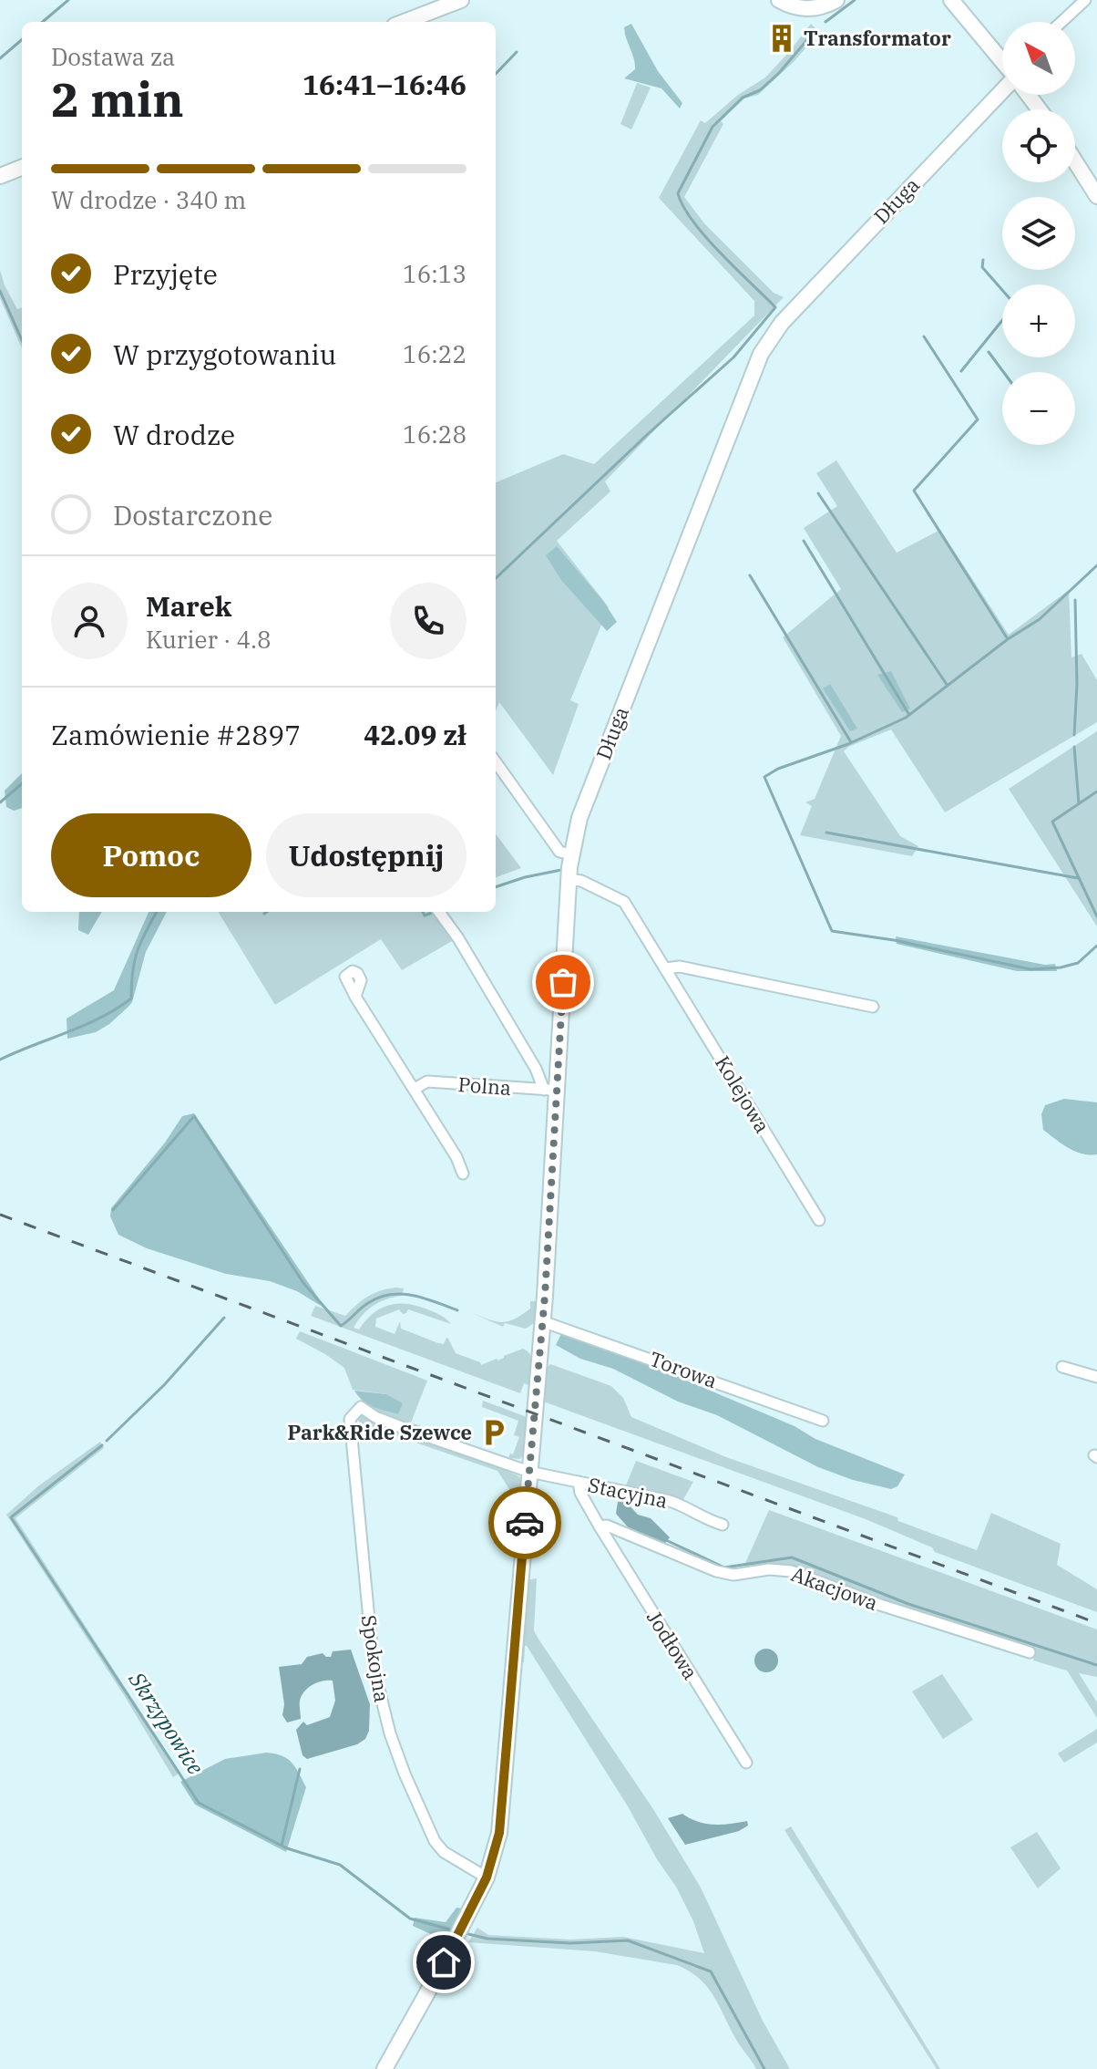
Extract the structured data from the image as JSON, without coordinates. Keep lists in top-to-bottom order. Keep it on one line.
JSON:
{"streets":{"street":["Długa","Polna","Kolejowa","Torowa","Stacyjna","Akacjowa","Jodłowa","Spokojna"]},"crossings":[["Długa","Polna"],["Długa","Kolejowa"],["Długa","Torowa"],["Długa","Stacyjna"],["Długa","Spokojna"],["Stacyjna","Jodłowa"],["Stacyjna","Spokojna"],["Akacjowa","Jodłowa"]],"water":["Skrzypowice"],"places":{"building":["Transformator"],"parking":["Park&Ride Szewce"]},"north":"top left","page":{"map_buttons":["+","−"],"heading":["2 min","Dostawa za","16:41–16:46"],"panel":["Marek","Kurier · 4.8","Zamówienie #2897","42.09 zł"],"bar":"W drodze · 340 m","list":[["Przyjęte","16:13"],["W przygotowaniu","16:22"],["W drodze","16:28"],"Dostarczone"],"buttons":["Pomoc","Udostępnij"]}}
